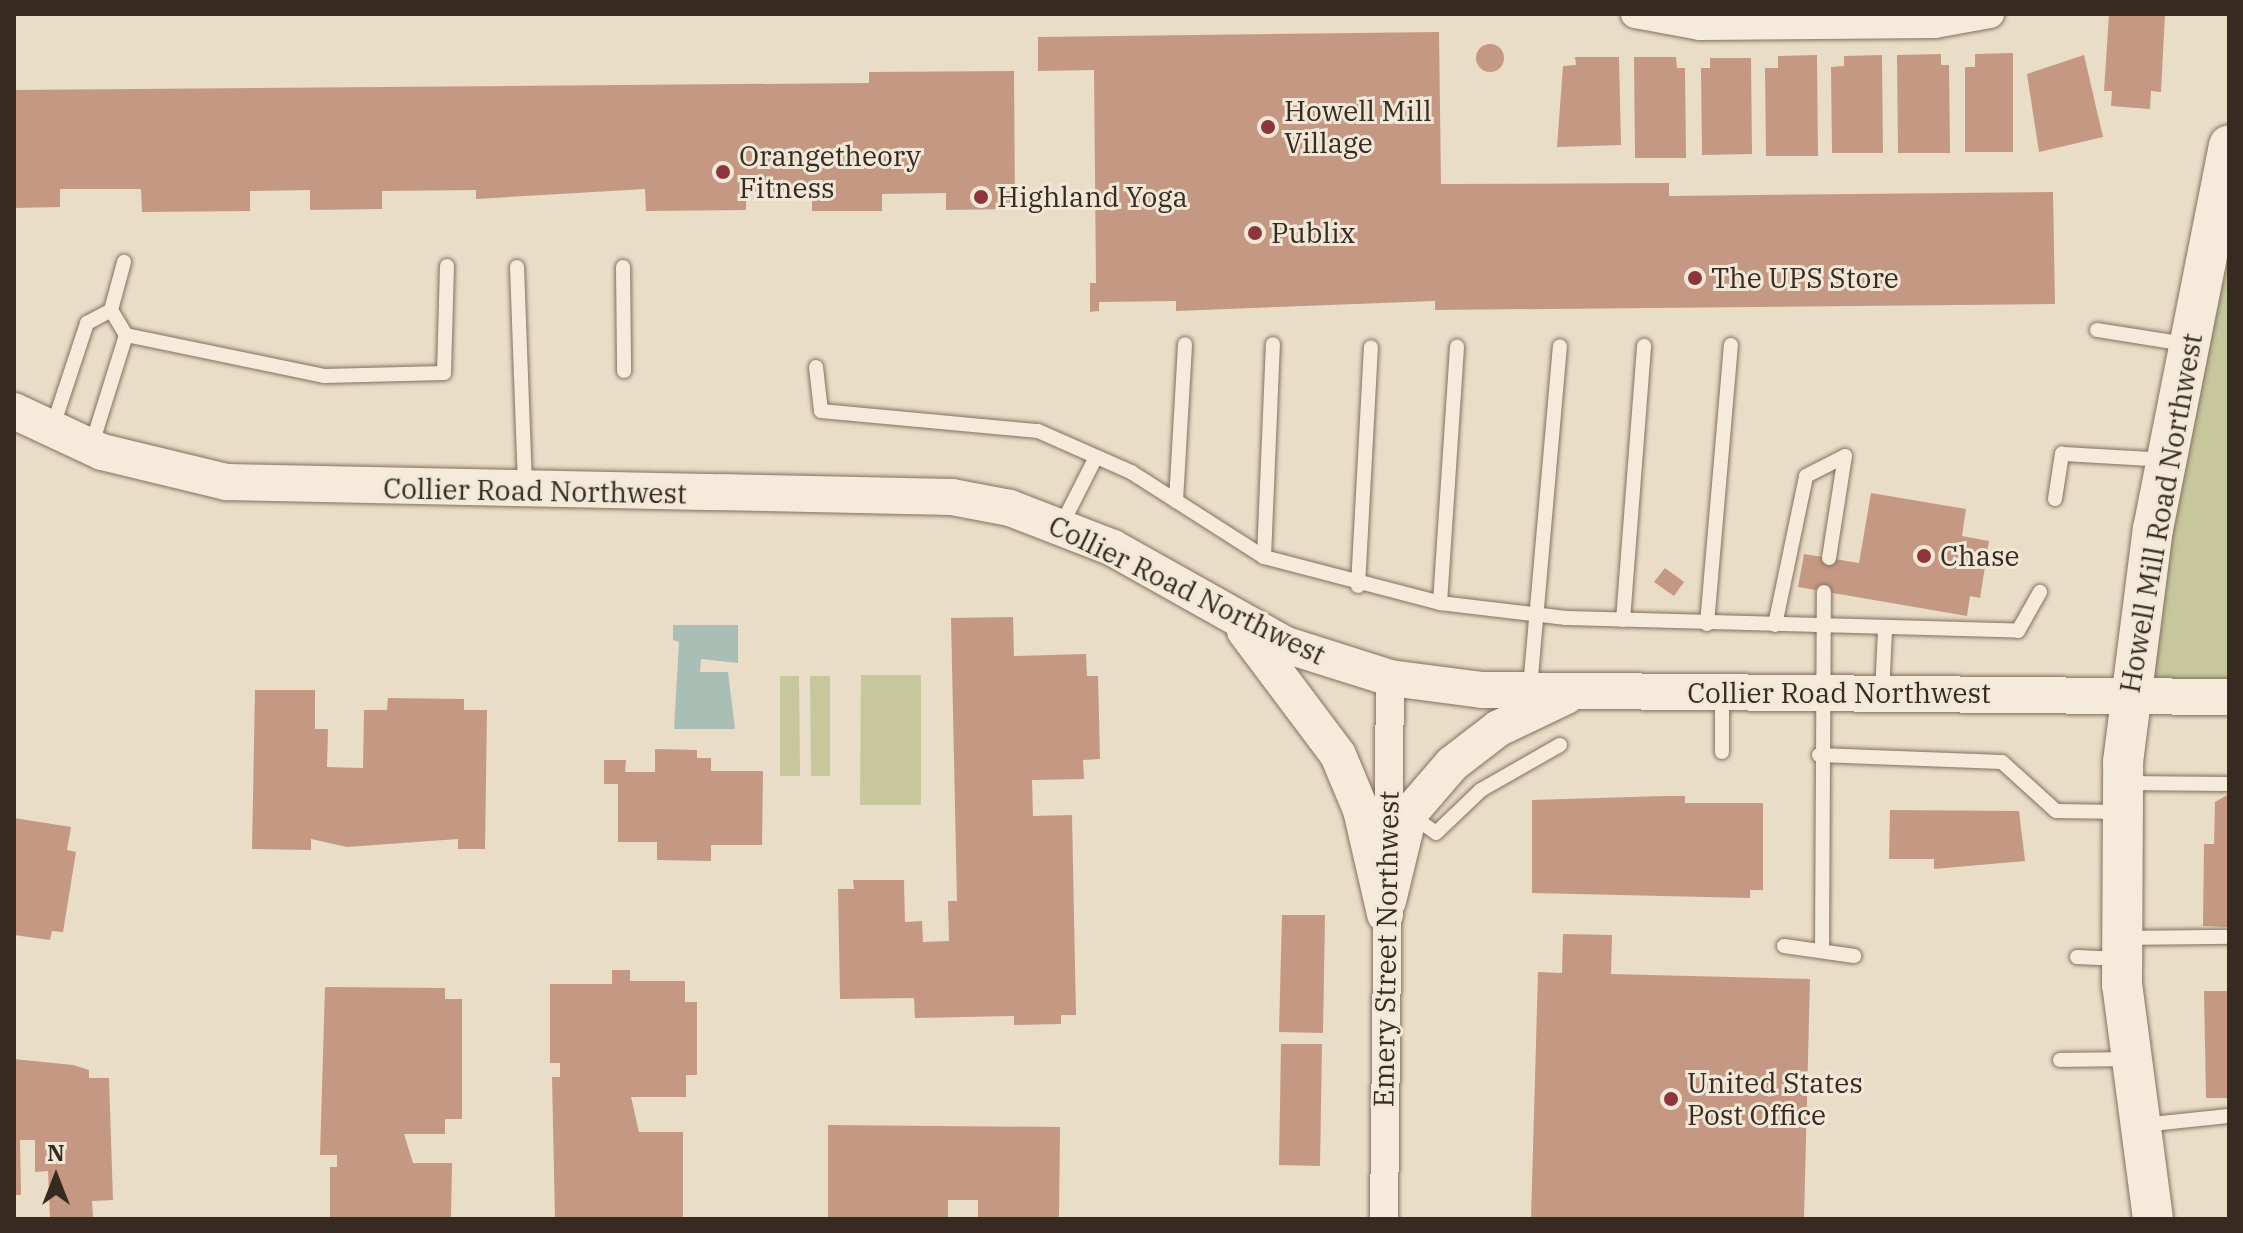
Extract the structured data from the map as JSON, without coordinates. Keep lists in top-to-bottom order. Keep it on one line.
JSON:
{"streets":{"main road":["Howell Mill Road Northwest"],"street":["Collier Road Northwest","Emery Street Northwest"]},"crossings":[["Collier Road Northwest","Howell Mill Road Northwest"],["Collier Road Northwest","Emery Street Northwest"]],"places":["Howell Mill Village","Orangetheory Fitness","Highland Yoga","Publix","The UPS Store","Chase","United States Post Office"],"north":"top"}
